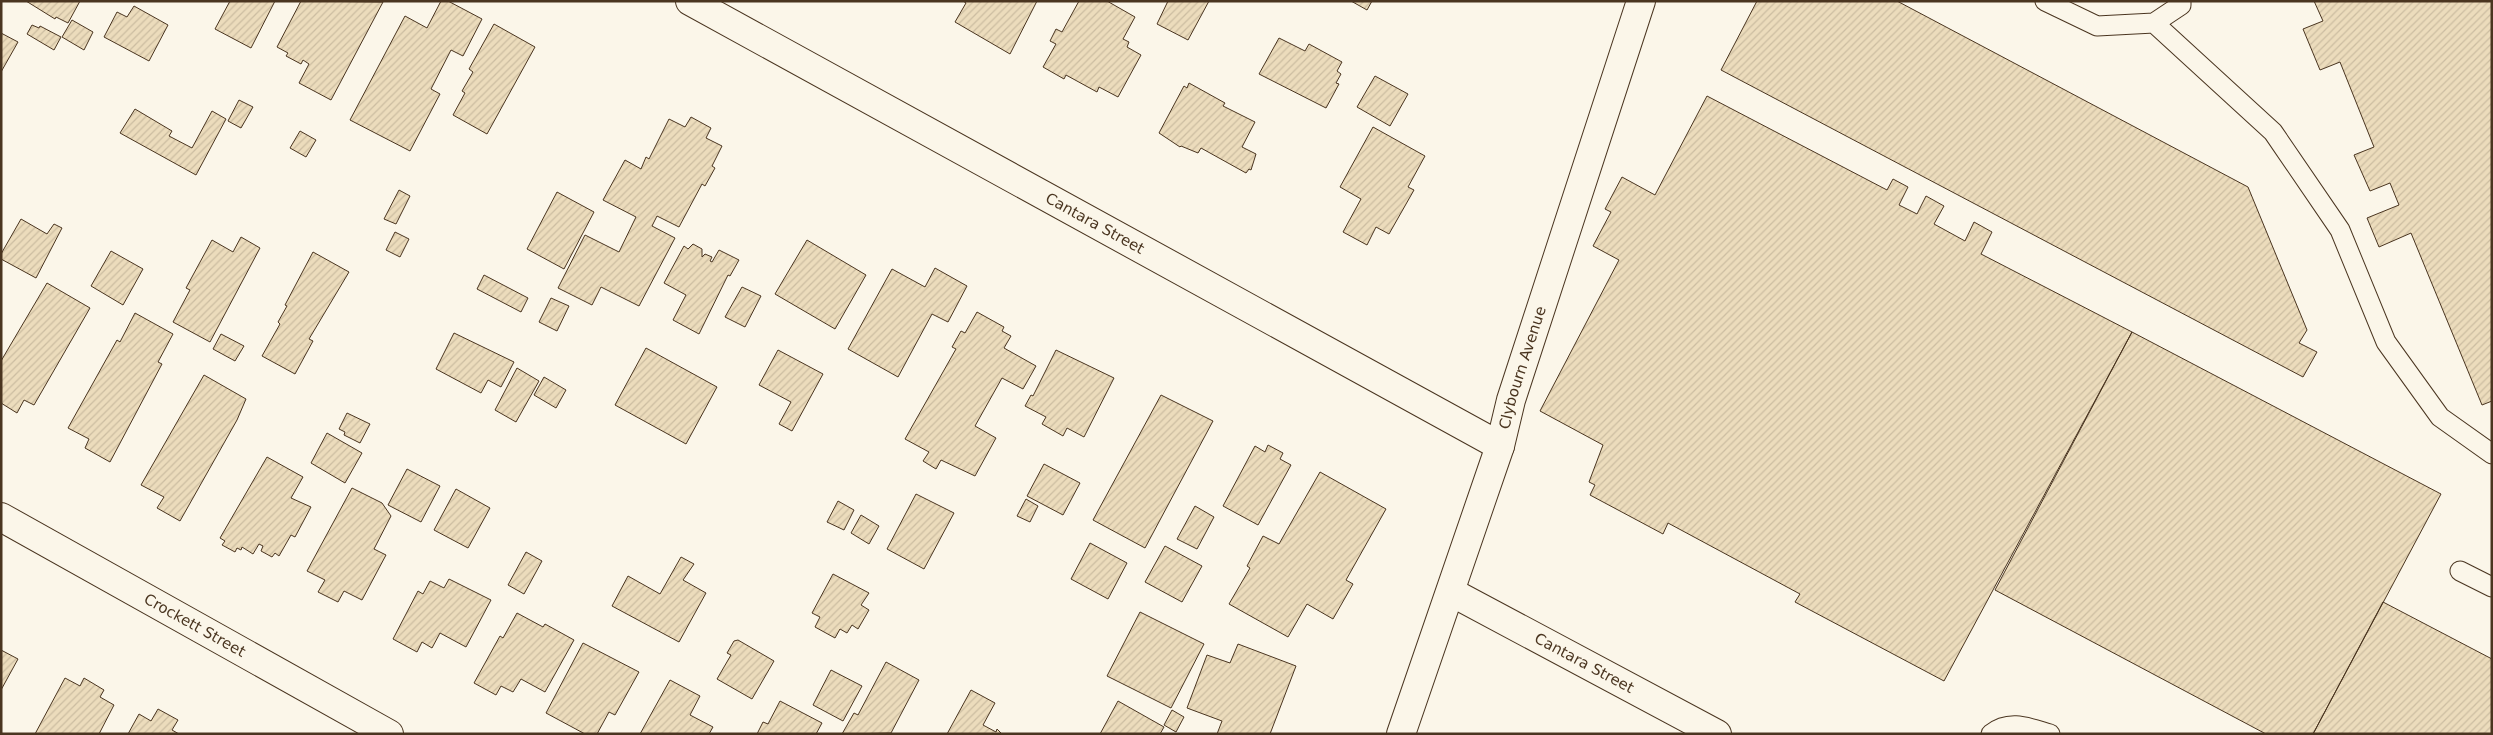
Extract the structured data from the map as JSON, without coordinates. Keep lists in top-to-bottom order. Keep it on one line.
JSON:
{"streets":{"street":["Cantara Street","Clybourn Avenue","Crockett Street"]},"crossings":[["Cantara Street","Clybourn Avenue"]]}
